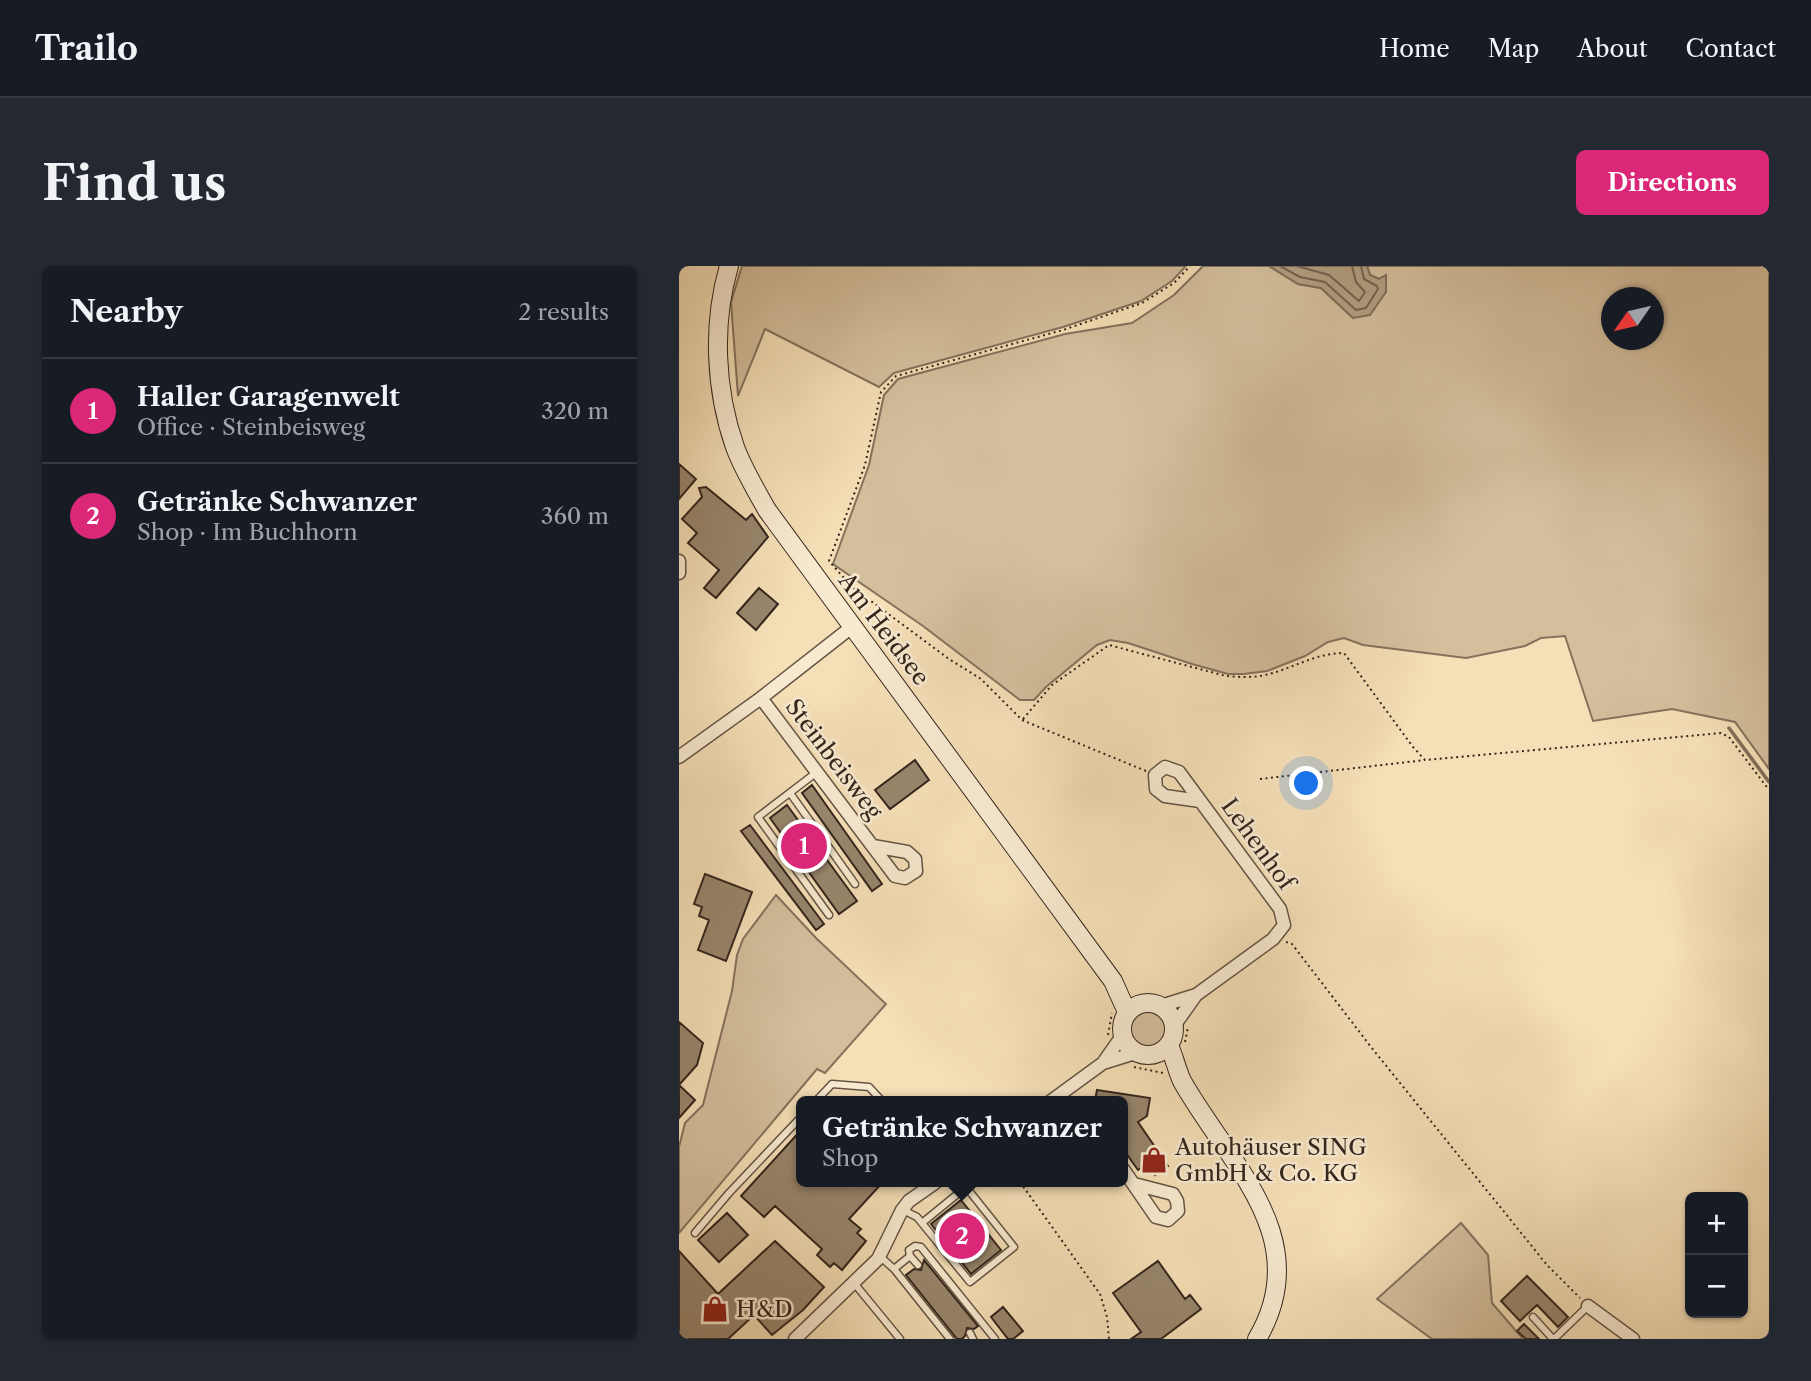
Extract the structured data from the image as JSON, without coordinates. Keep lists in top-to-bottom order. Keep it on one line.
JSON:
{"streets":{"main road":["Am Heidsee"],"street":["Steinbeisweg","Lehenhof"]},"crossings":[["Am Heidsee","Steinbeisweg"]],"places":{"shop":["Autohäuser SING GmbH & Co. KG","H&D"]},"north":"bottom left","page":{"header":"Trailo","nav":["Home","Map","About","Contact"],"buttons":"Directions","title":"Find us","heading":["Nearby","2 results"],"list":[{"mark":"1","name":"Haller Garagenwelt","note":"Office · Steinbeisweg","value":"320 m"},{"mark":"2","name":"Getränke Schwanzer","note":"Shop · Im Buchhorn","value":"360 m"}],"pins":["1","2"],"popup":["Getränke Schwanzer","Shop"],"map_buttons":["+","−"]}}
